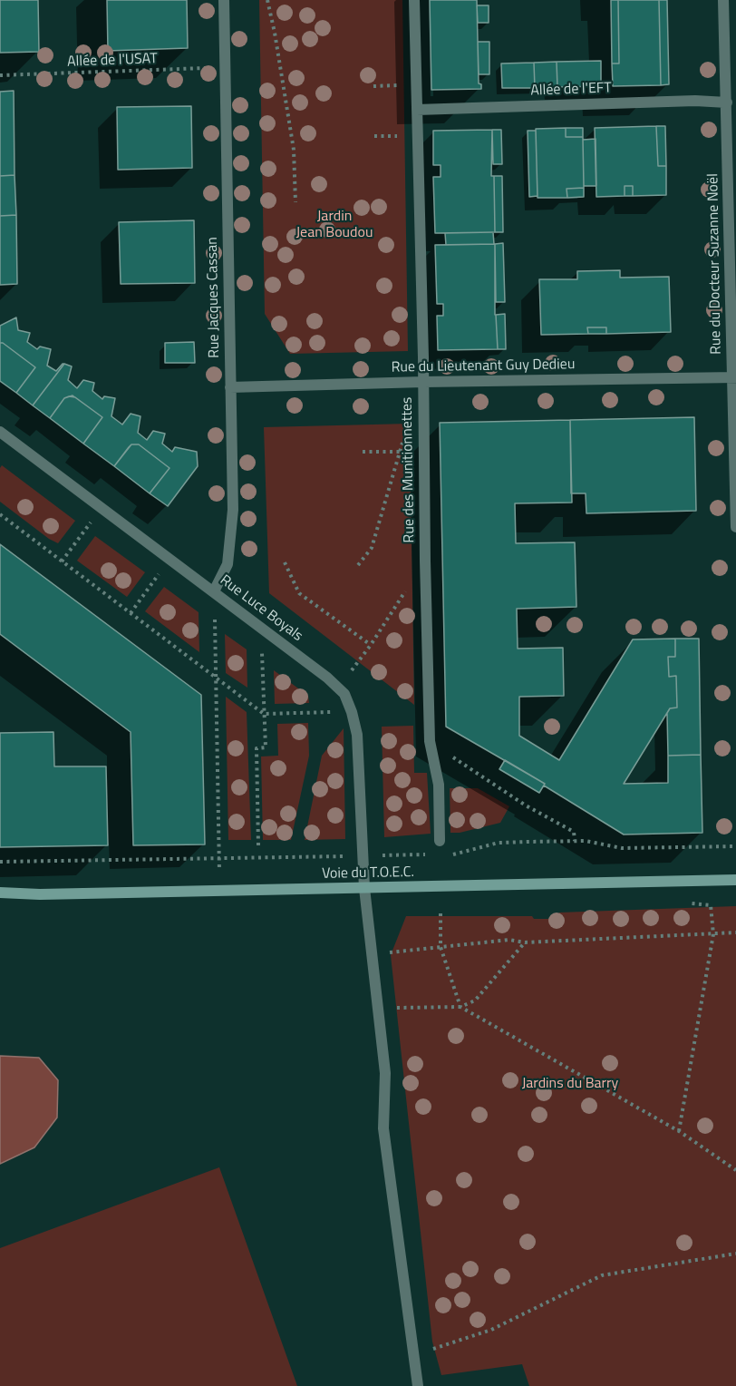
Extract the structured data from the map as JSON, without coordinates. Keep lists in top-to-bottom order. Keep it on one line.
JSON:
{"streets":{"street":["Allée de l'EFT","Rue du Docteur Suzanne Noël","Rue Jacques Cassan","Rue du Lieutenant Guy Dedieu","Rue des Munitionnettes","Rue Luce Boyals","Voie du T.O.E.C."],"path":["Allée de l'USAT"]},"crossings":[["Allée de l'USAT","Rue Jacques Cassan"],["Allée de l'EFT","Rue du Docteur Suzanne Noël"],["Allée de l'EFT","Rue des Munitionnettes"],["Rue du Docteur Suzanne Noël","Rue du Lieutenant Guy Dedieu"],["Rue Jacques Cassan","Rue du Lieutenant Guy Dedieu"],["Rue Jacques Cassan","Rue Luce Boyals"],["Rue du Lieutenant Guy Dedieu","Rue des Munitionnettes"],["Rue Luce Boyals","Voie du T.O.E.C."]],"parks":["Jardin Jean Boudou","Jardins du Barry"]}
